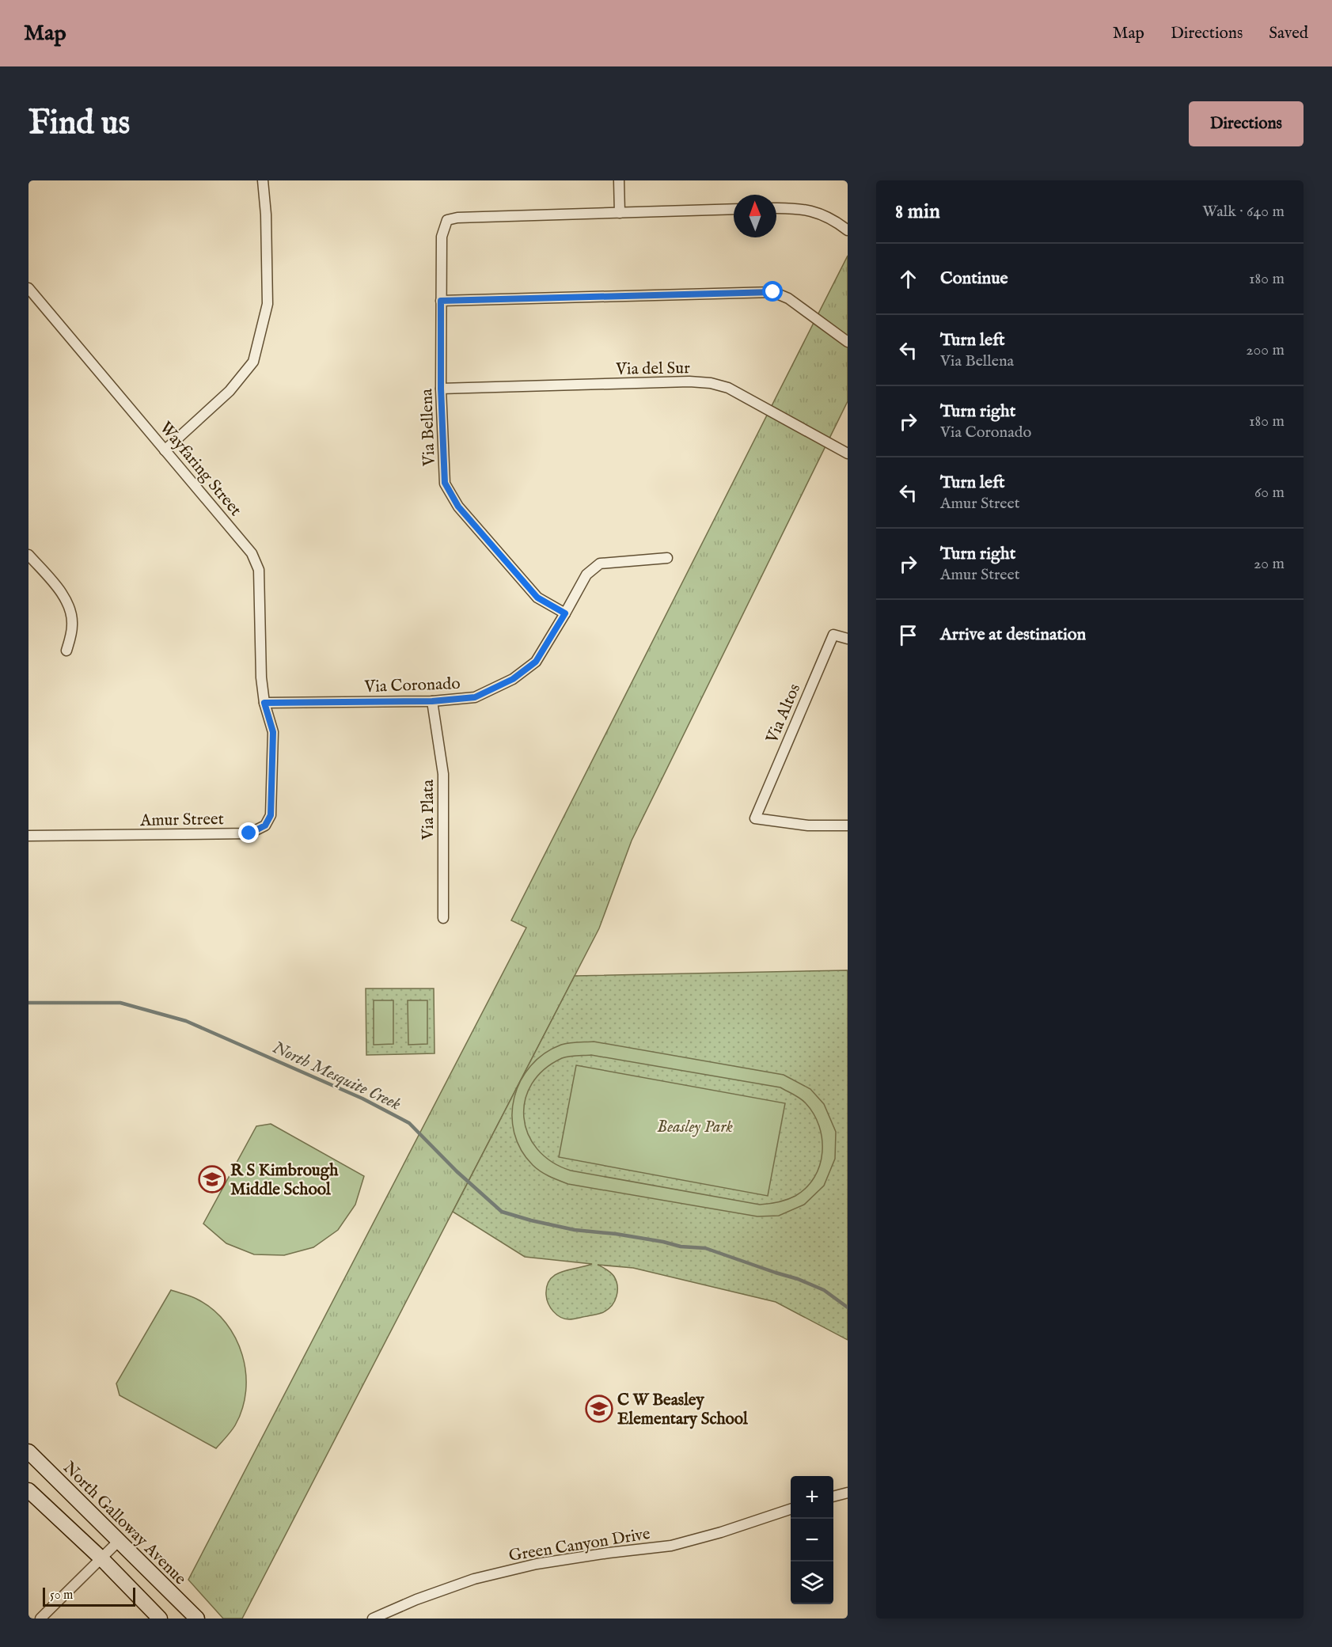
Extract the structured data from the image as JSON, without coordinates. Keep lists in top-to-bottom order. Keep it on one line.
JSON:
{"streets":{"main road":["North Galloway Avenue"],"street":["Via del Sur","Via Bellena","Wayfaring Street","Via Coronado","Via Altos","Via Plata","Amur Street","Green Canyon Drive"]},"crossings":[["Via del Sur","Via Bellena"],["Via Bellena","Via Coronado"],["Wayfaring Street","Via Coronado"],["Wayfaring Street","Amur Street"],["Via Coronado","Via Plata"],["Via Coronado","Amur Street"]],"water":["North Mesquite Creek"],"parks":["Beasley Park"],"places":{"school or university":["R S Kimbrough Middle School","C W Beasley Elementary School"]},"scale_bar":"50 m","north":"top","page":{"header":"Map","nav":["Map","Directions","Saved"],"buttons":"Directions","title":"Find us","heading":["8 min","Walk · 640 m"],"list":[["Continue","180 m"],["Turn left","Via Bellena","200 m"],["Turn right","Via Coronado","180 m"],["Turn left","Amur Street","60 m"],["Turn right","Amur Street","20 m"],"Arrive at destination"],"map_buttons":["+","−"],"scale":"50 m"}}
